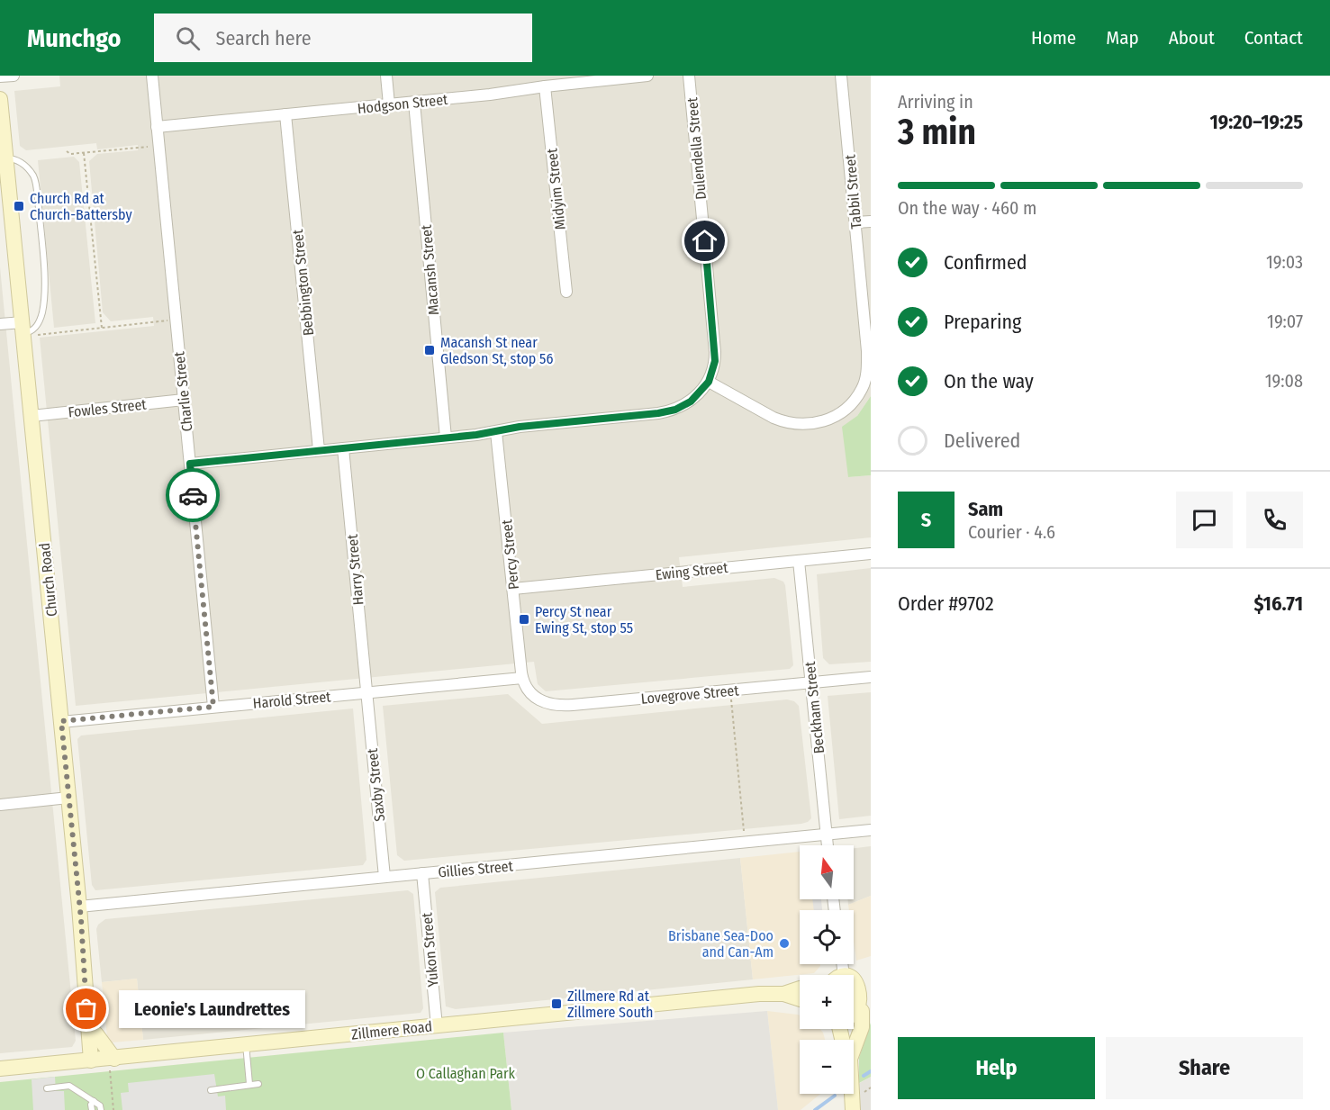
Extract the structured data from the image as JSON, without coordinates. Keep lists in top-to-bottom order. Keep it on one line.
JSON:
{"streets":{"main road":["Church Road","Zillmere Road"],"street":["Hodgson Street","Dulendella Street","Midyim Street","Tabbil Street","Macansh Street","Bebbington Street","Charlie Street","Fowles Street","Percy Street","Harry Street","Ewing Street","Lovegrove Street","Harold Street","Beckham Street","Saxby Street","Gillies Street","Yukon Street"]},"crossings":[["Hodgson Street","Midyim Street"],["Hodgson Street","Macansh Street"],["Hodgson Street","Bebbington Street"],["Hodgson Street","Charlie Street"],["Dulendella Street","Tabbil Street"],["Charlie Street","Fowles Street"],["Charlie Street","Harold Street"],["Fowles Street","Church Road"],["Percy Street","Ewing Street"],["Percy Street","Lovegrove Street"],["Percy Street","Harold Street"],["Harry Street","Harold Street"],["Harry Street","Saxby Street"],["Ewing Street","Beckham Street"],["Church Road","Harold Street"],["Church Road","Gillies Street"],["Church Road","Zillmere Road"],["Lovegrove Street","Harold Street"],["Lovegrove Street","Beckham Street"],["Harold Street","Saxby Street"],["Beckham Street","Gillies Street"],["Saxby Street","Gillies Street"],["Gillies Street","Yukon Street"],["Yukon Street","Zillmere Road"]],"parks":["O Callaghan Park"],"places":{"transit":["Church Rd at Church-Battersby","Macansh St near Gledson St, stop 56","Percy St near Ewing St, stop 55","Zillmere Rd at Zillmere South"],"other":["Brisbane Sea-Doo and Can-Am","Leonie's Laundrettes"]},"north":"top","page":{"header":"Munchgo","search":"Search here","nav":["Home","Map","About","Contact"],"heading":["3 min","Arriving in","19:20–19:25"],"panel":["Sam","Courier · 4.6","Order #9702","$16.71"],"bar":"On the way · 460 m","list":[["Confirmed","19:03"],["Preparing","19:07"],["On the way","19:08"],"Delivered"],"round":"S","map_buttons":["+","−"],"bubble":"Leonie's Laundrettes","buttons":["Help","Share"]}}
